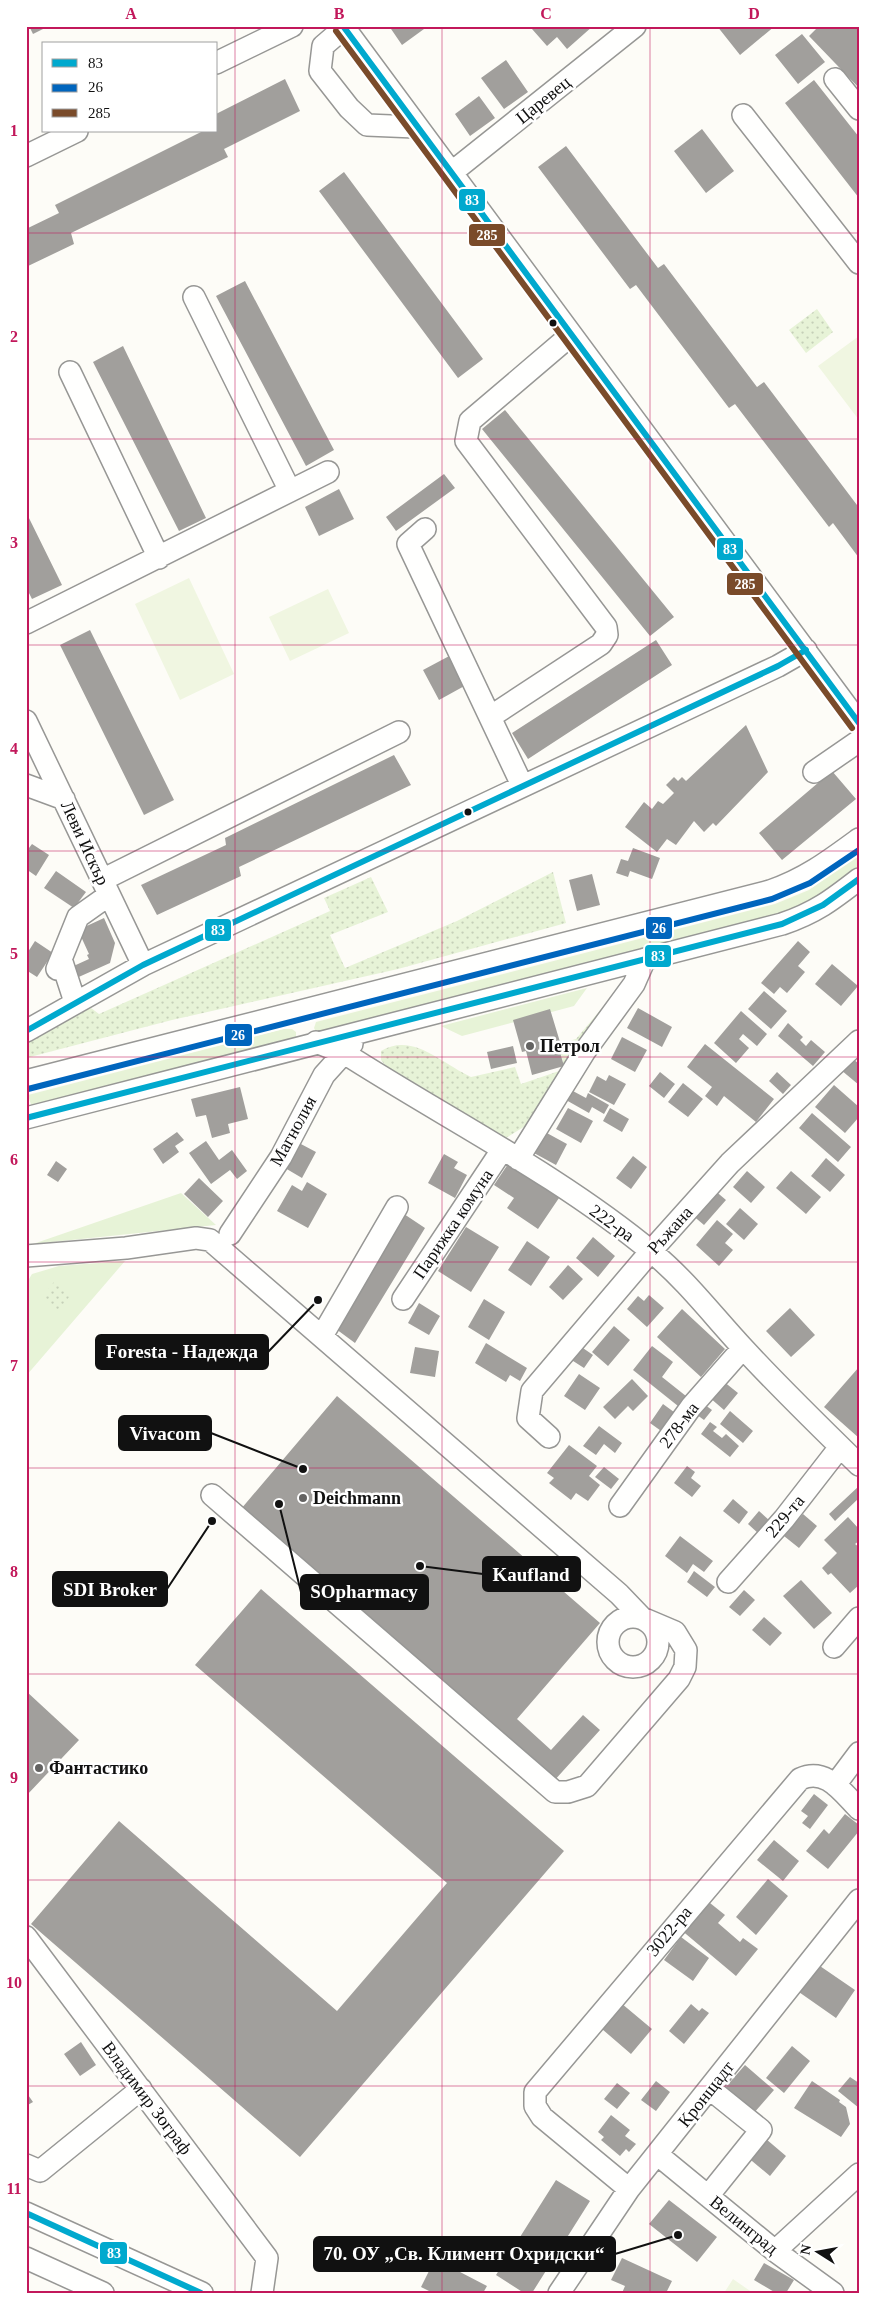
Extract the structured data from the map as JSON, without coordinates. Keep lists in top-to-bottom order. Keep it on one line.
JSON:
{"streets":{"street":["Царевец","Леви Искър","Магнолия","222-ра","Парижка комуна","Ръжана","278-ма","229-та","3022-ра","Кронщадт","Владимир Зограф","Велинград"]},"crossings":[["Магнолия","222-ра"],["222-ра","Парижка комуна"],["222-ра","Ръжана"],["222-ра","278-ма"],["222-ра","229-та"],["3022-ра","Кронщадт"],["Кронщадт","Велинград"]],"places":["Петрол","Foresta - Надежда","Vivacom","Deichmann","SOpharmacy","SDI Broker","Kaufland","Фантастико","70. ОУ „Св. Климент Охридски“"],"lines":["transit line 83","transit line 285","transit line 26"],"legend":["83","26","285"],"north":"left","grid":{"columns":["A","B","C","D"],"rows":["1","2","3","4","5","6","7","8","9","10","11"]}}
